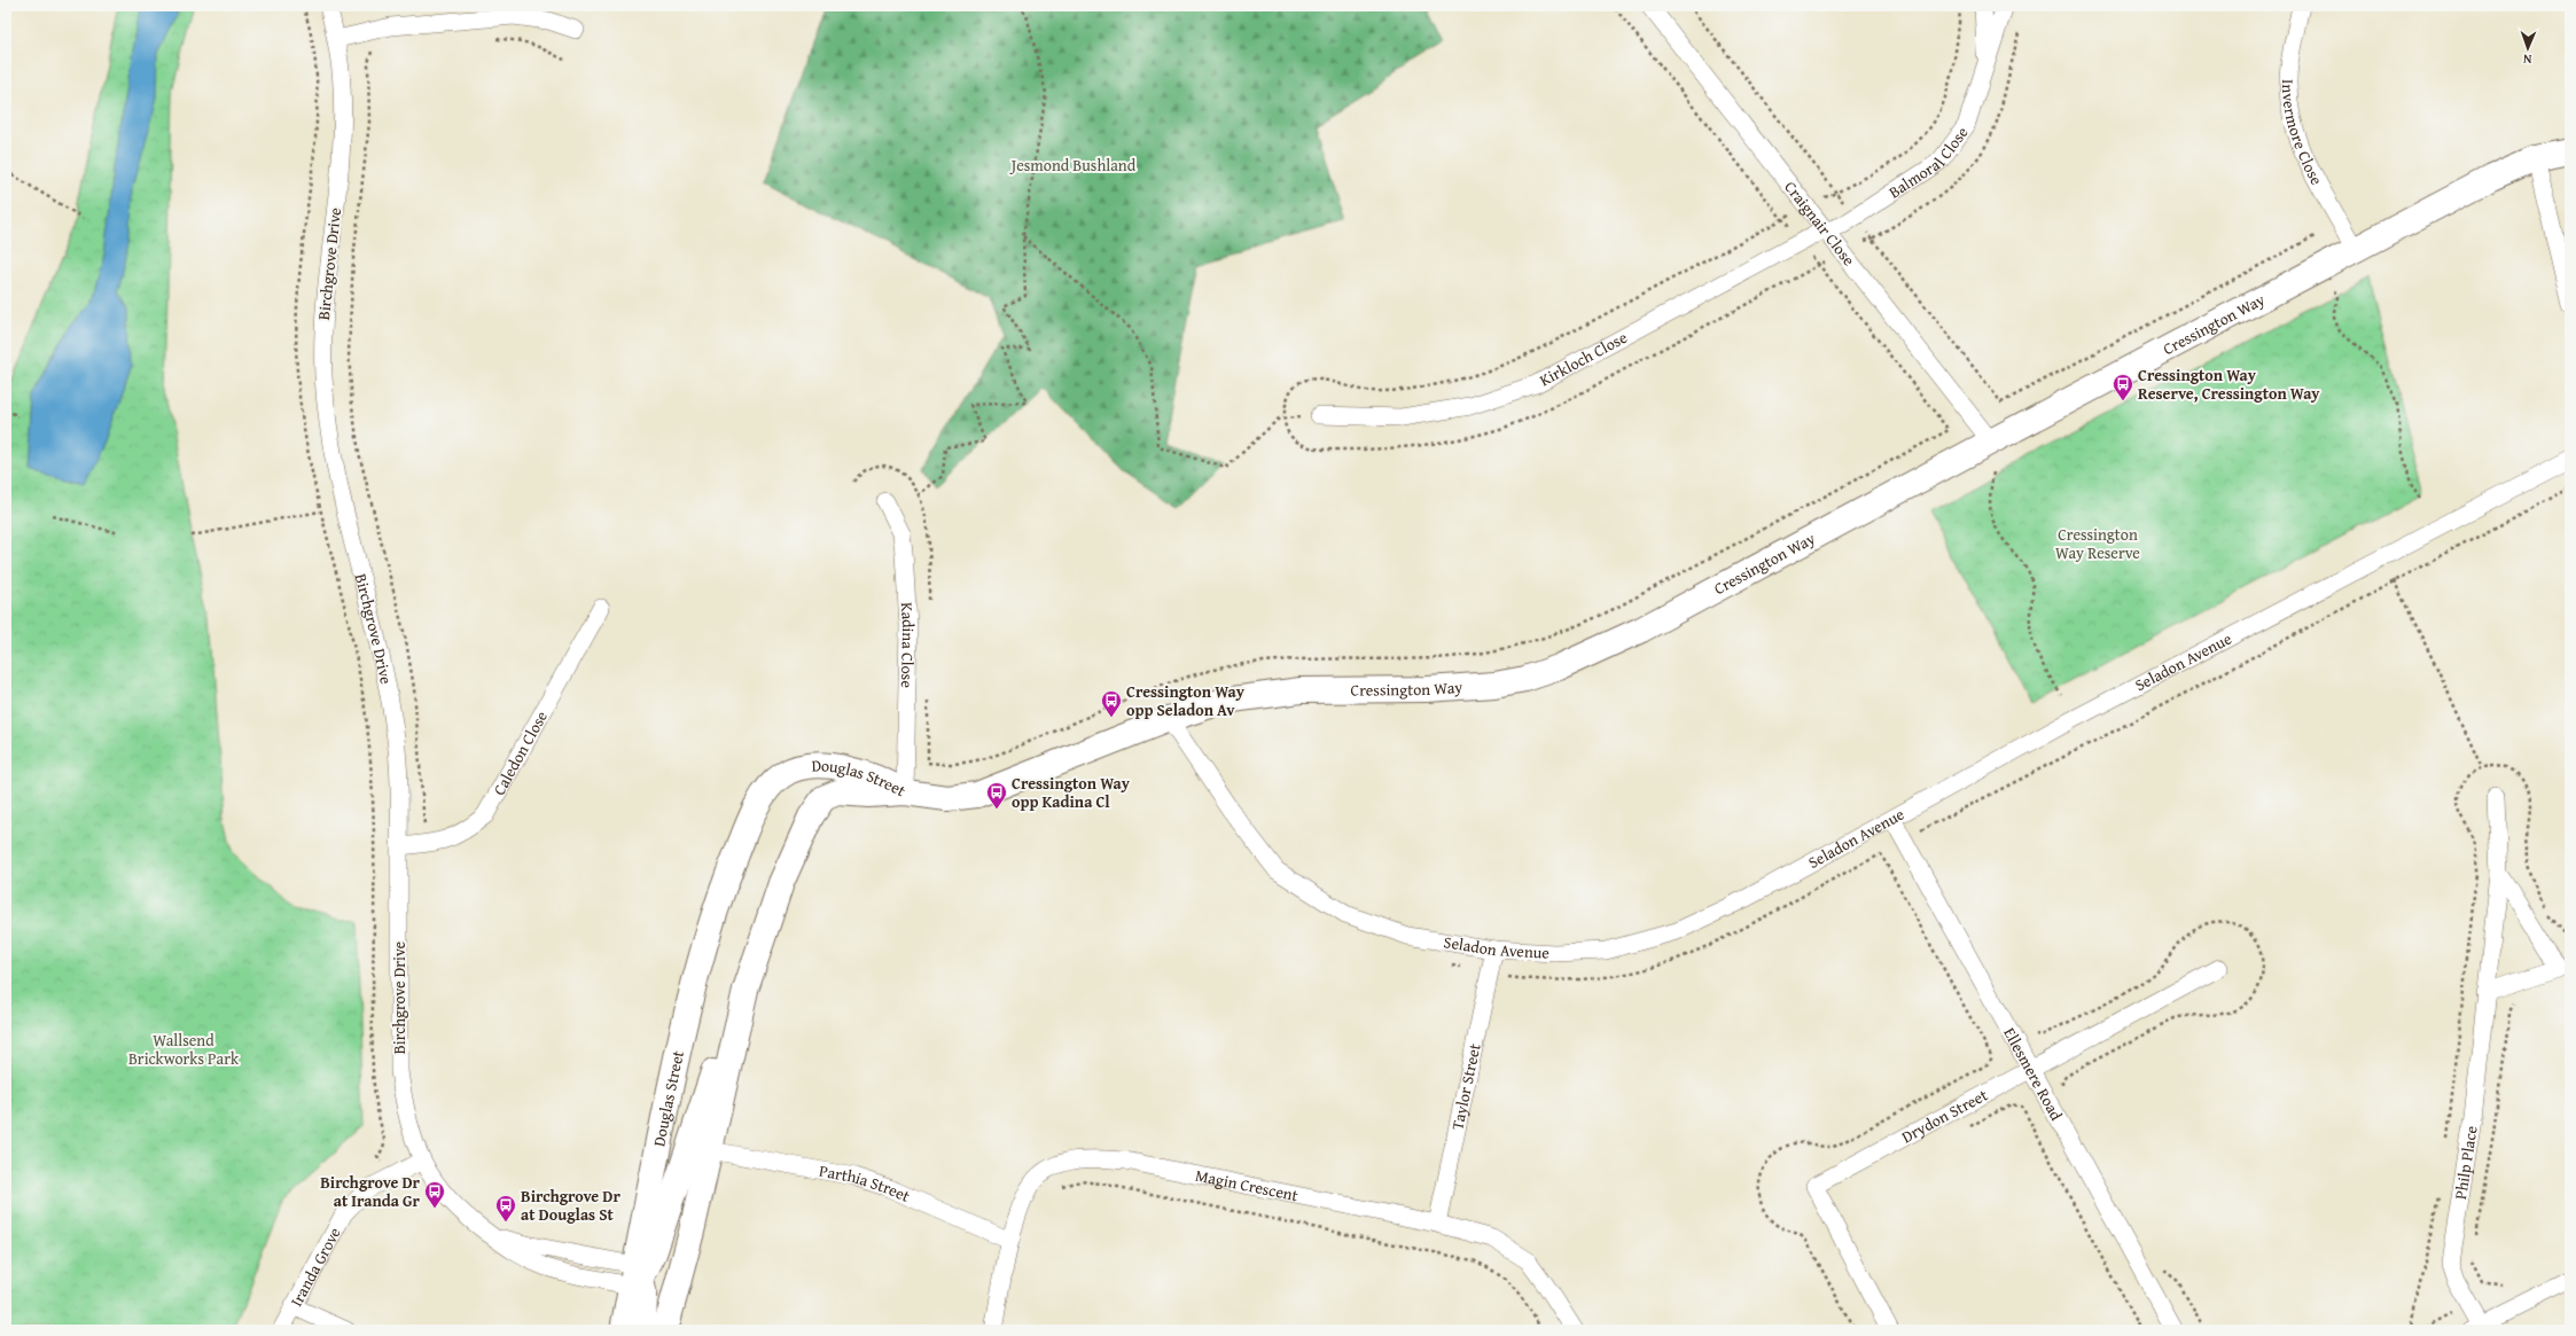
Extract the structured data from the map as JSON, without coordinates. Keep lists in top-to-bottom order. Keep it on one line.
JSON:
{"streets":{"street":["Invermore Close","Balmoral Close","Craignair Close","Birchgrove Drive","Cressington Way","Kirkloch Close","Kadina Close","Seladon Avenue","Caledon Close","Douglas Street","Ellesmere Road","Taylor Street","Drydon Street","Philp Place","Parthia Street","Magin Crescent","Iranda Grove"]},"crossings":[["Invermore Close","Cressington Way"],["Balmoral Close","Craignair Close"],["Balmoral Close","Kirkloch Close"],["Craignair Close","Cressington Way"],["Craignair Close","Kirkloch Close"],["Birchgrove Drive","Caledon Close"],["Birchgrove Drive","Douglas Street"],["Birchgrove Drive","Iranda Grove"],["Cressington Way","Kadina Close"],["Cressington Way","Seladon Avenue"],["Cressington Way","Douglas Street"],["Kadina Close","Douglas Street"],["Seladon Avenue","Ellesmere Road"],["Seladon Avenue","Taylor Street"],["Douglas Street","Parthia Street"],["Ellesmere Road","Drydon Street"],["Taylor Street","Magin Crescent"],["Parthia Street","Magin Crescent"]],"parks":["Jesmond Bushland","Cressington Way Reserve","Wallsend Brickworks Park"],"places":{"bus stop":["Cressington Way Reserve, Cressington Way","Cressington Way opp Seladon Av","Cressington Way opp Kadina Cl","Birchgrove Dr at Iranda Gr","Birchgrove Dr at Douglas St"]},"north":"bottom"}
